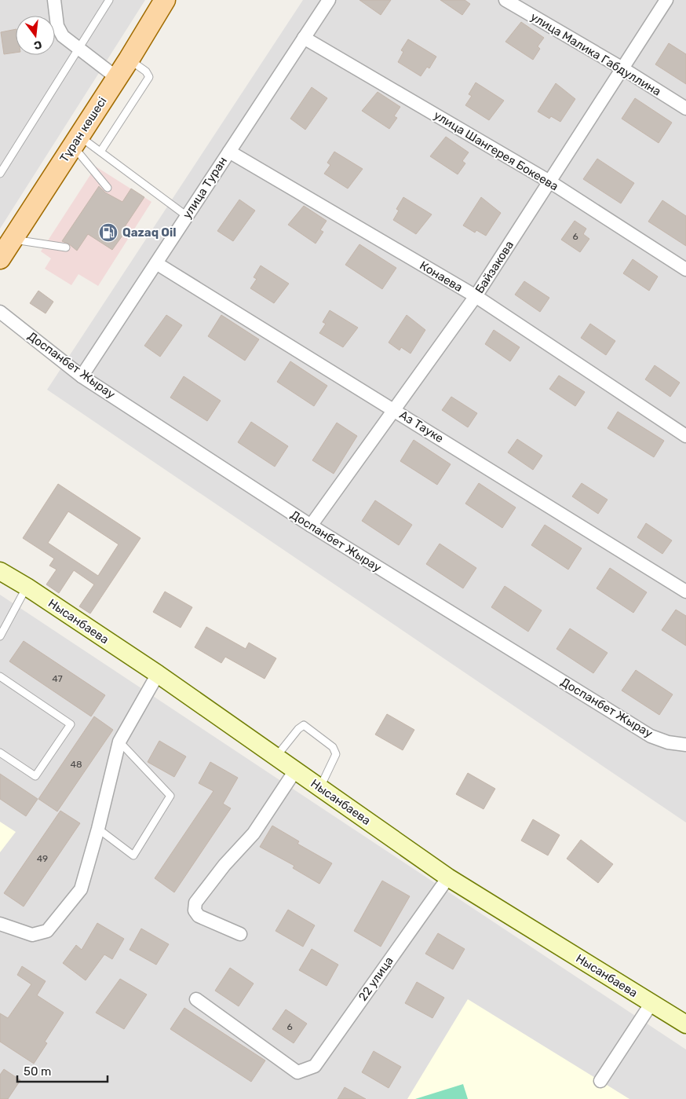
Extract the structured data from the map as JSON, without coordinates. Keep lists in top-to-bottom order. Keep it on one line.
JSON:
{"streets":{"main road":["Тұран көшесі"],"street":["улица Малика Габдуллина","улица Шангерея Бокеева","улица Туран","Байзакова","Конаева","Доспанбет Жырау","Аз Тауке","Нысанбаева","22 улица"]},"crossings":[["улица Малика Габдуллина","Байзакова"],["улица Шангерея Бокеева","улица Туран"],["улица Шангерея Бокеева","Байзакова"],["улица Туран","Конаева"],["улица Туран","Доспанбет Жырау"],["улица Туран","Аз Тауке"],["Байзакова","Конаева"],["Байзакова","Доспанбет Жырау"],["Байзакова","Аз Тауке"],["Нысанбаева","22 улица"]],"places":{"fuel station":["Qazaq Oil"]},"house_numbers":["6","47","48","49","6"],"scale_bar":"50 m","north":"bottom"}
